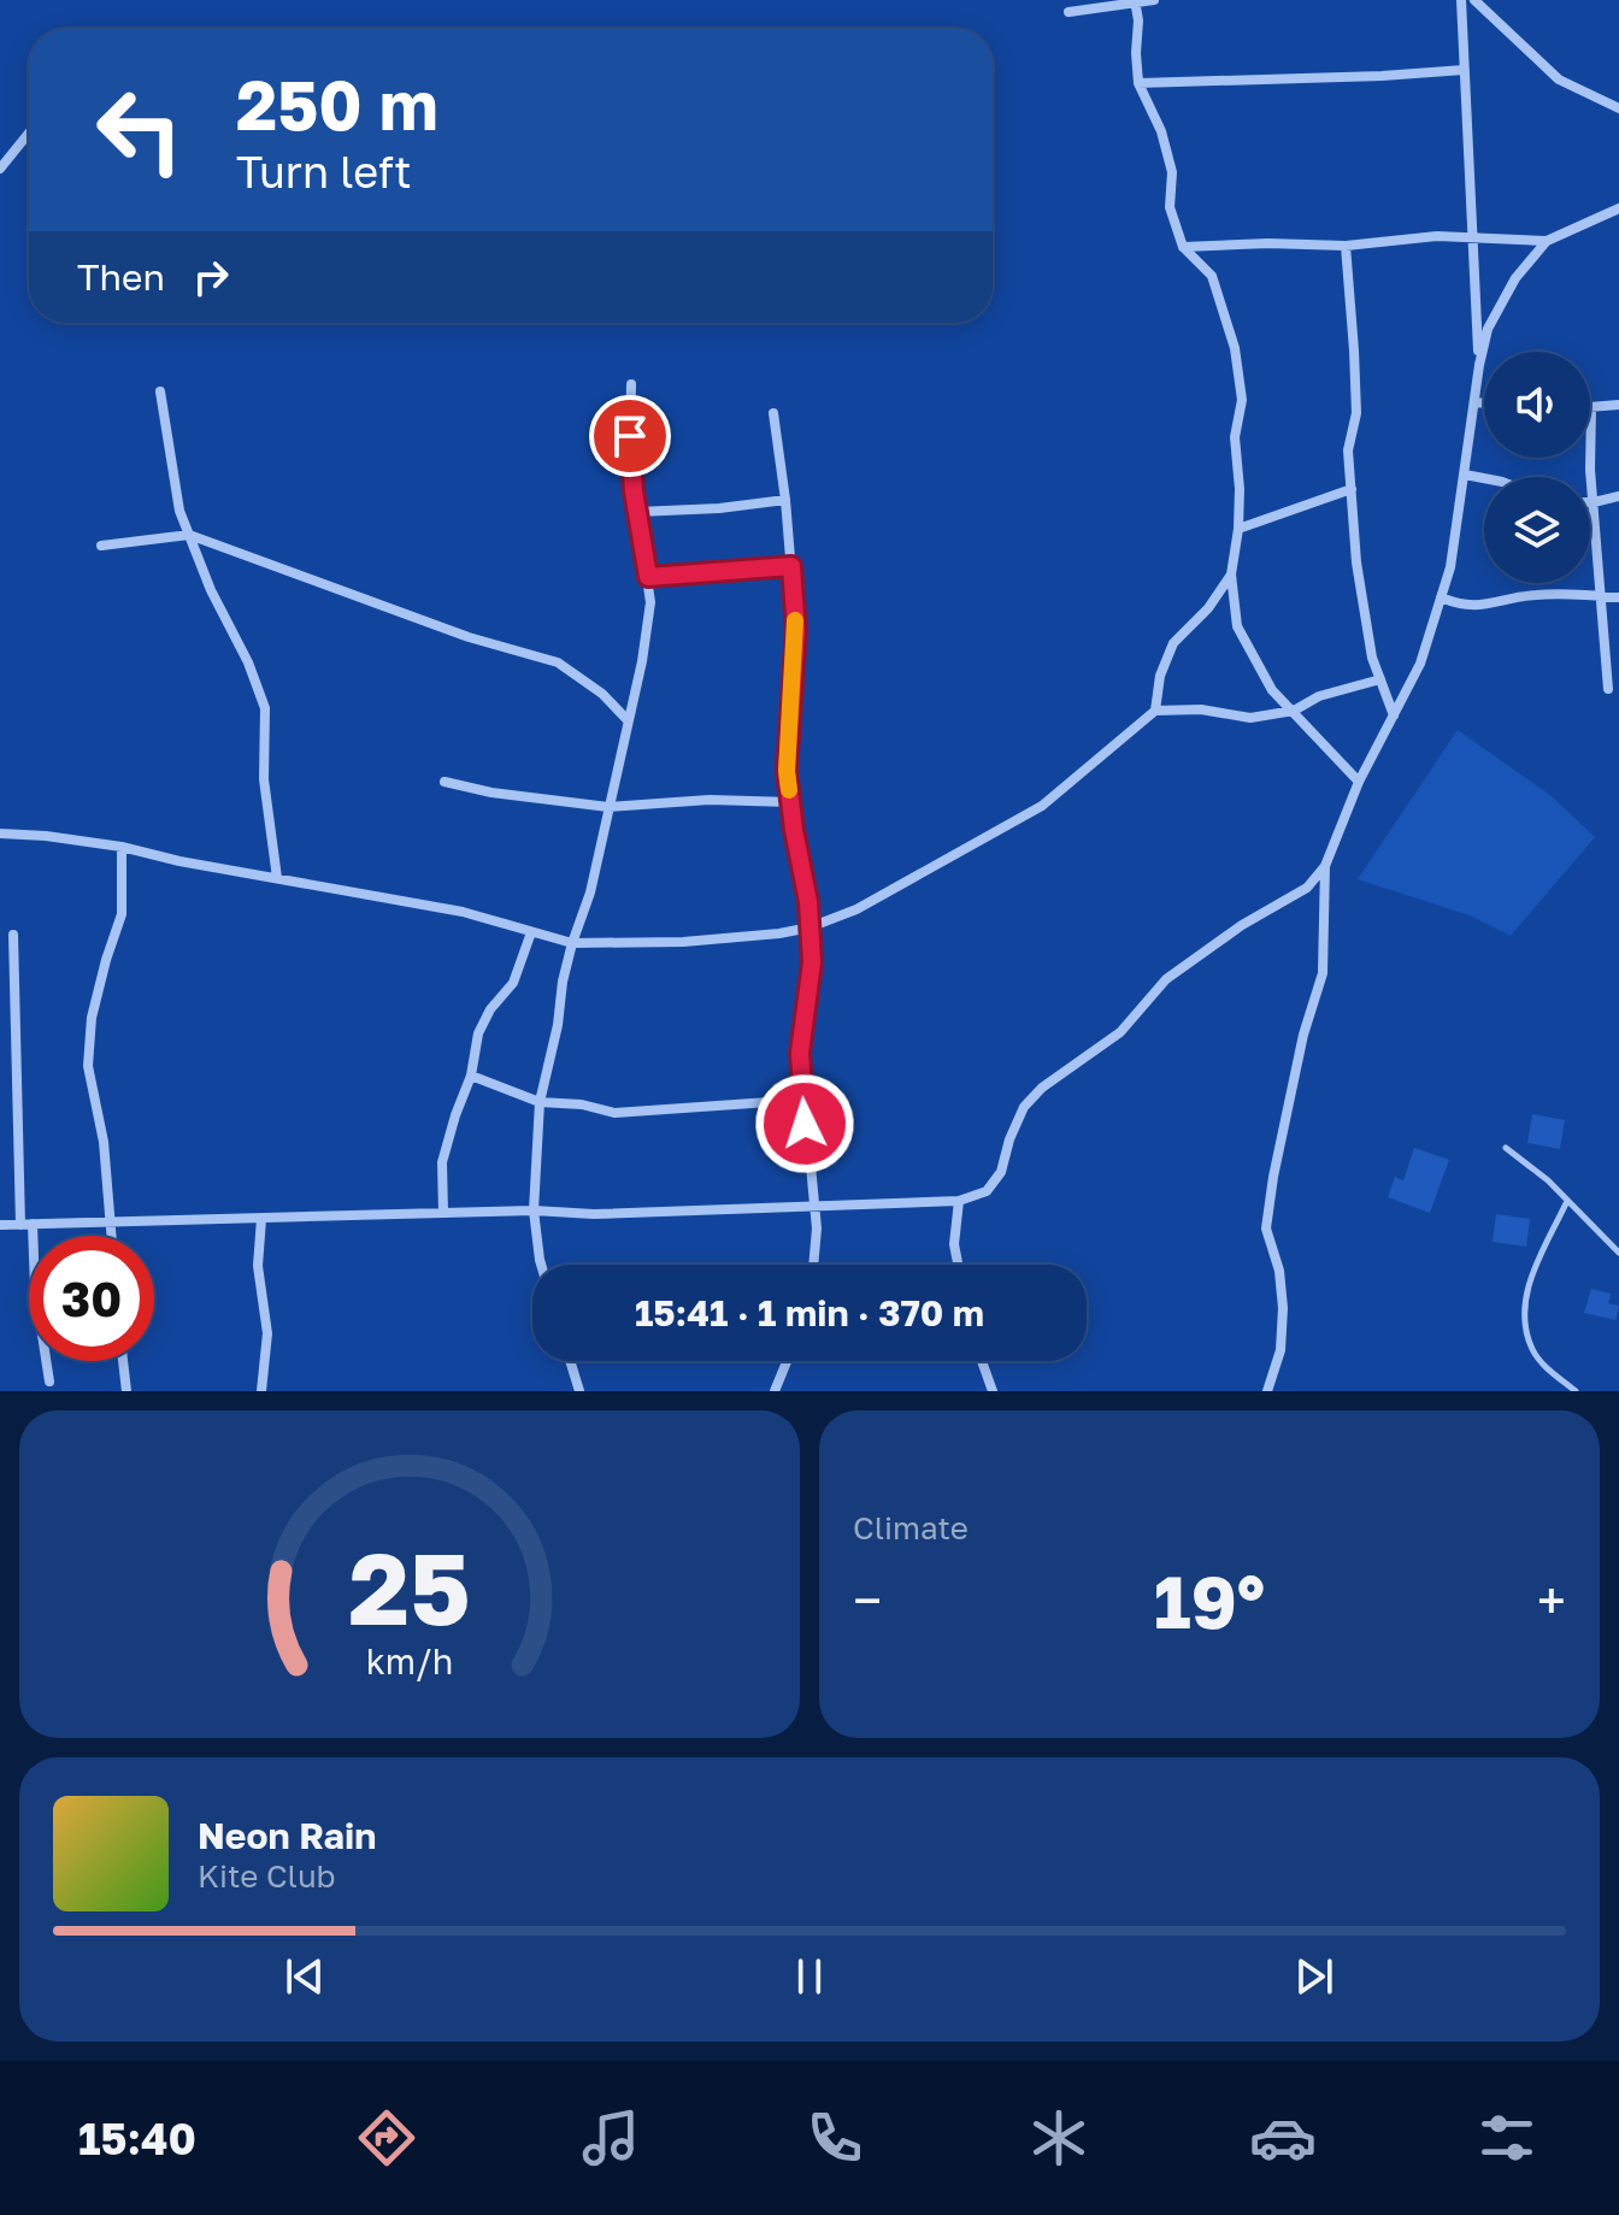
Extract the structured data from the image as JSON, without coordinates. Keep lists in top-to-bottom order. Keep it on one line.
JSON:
{"page":{"turn":["250 m","Turn left"],"then":"Then","limit":"30","trip":"15:41 · 1 min · 370 m","tile":"Climate","heat":["−","19°","+"],"song":["Neon Rain","Kite Club"],"tabs":"15:40","gauge":["25","km/h"]}}
